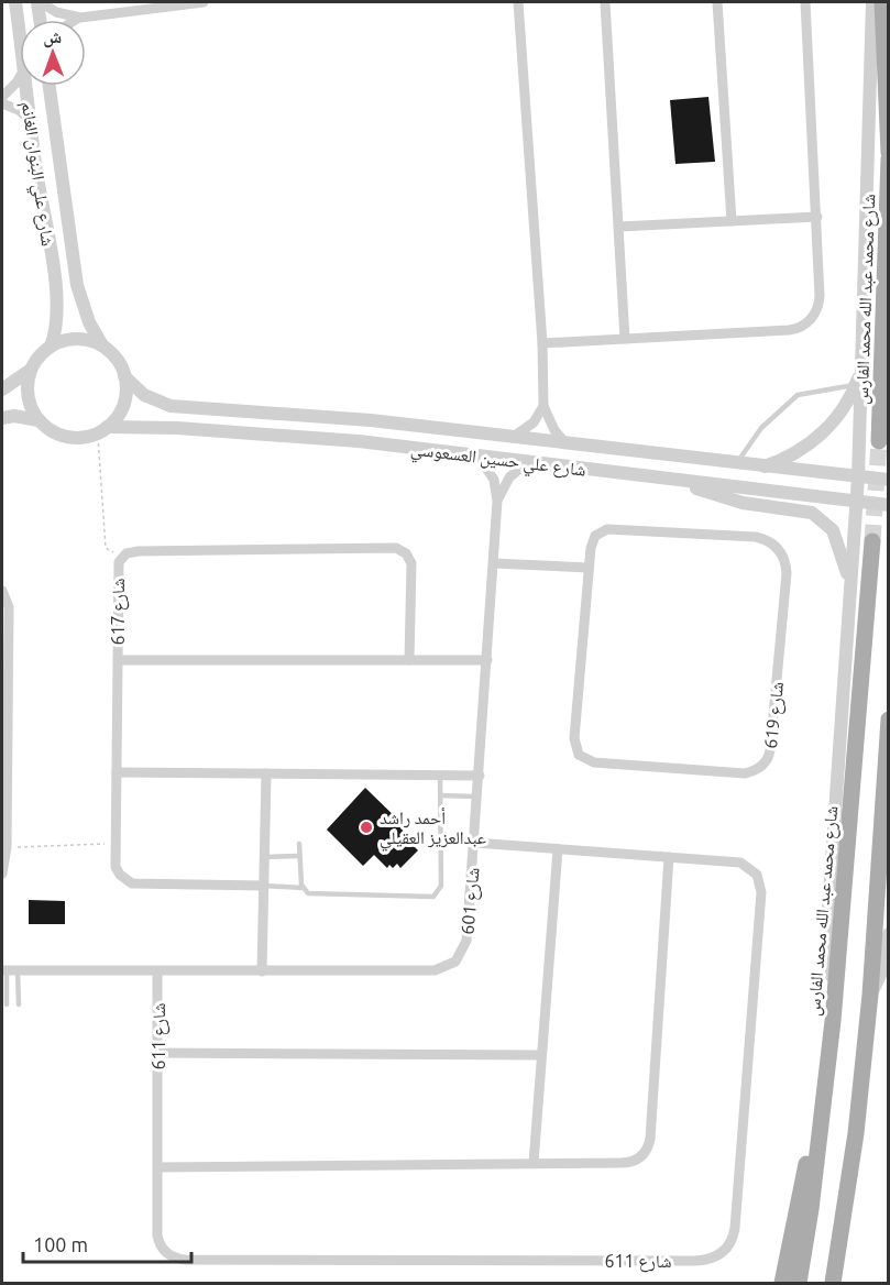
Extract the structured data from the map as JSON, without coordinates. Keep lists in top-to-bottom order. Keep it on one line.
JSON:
{"streets":{"main road":["شارع محمد عبد الله محمد الفارس"],"street":["شارع علي البنوان الغانم","شارع علي حسين العسعوسي","شارع 617","شارع 619","شارع 601","شارع 611"]},"crossings":[["شارع علي البنوان الغانم","شارع علي حسين العسعوسي"],["شارع علي حسين العسعوسي","شارع 601"],["شارع 601","شارع 611"]],"places":["أحمد راشد عبدالعزيز العقيلي"],"scale_bar":"100 m","north":"top"}
